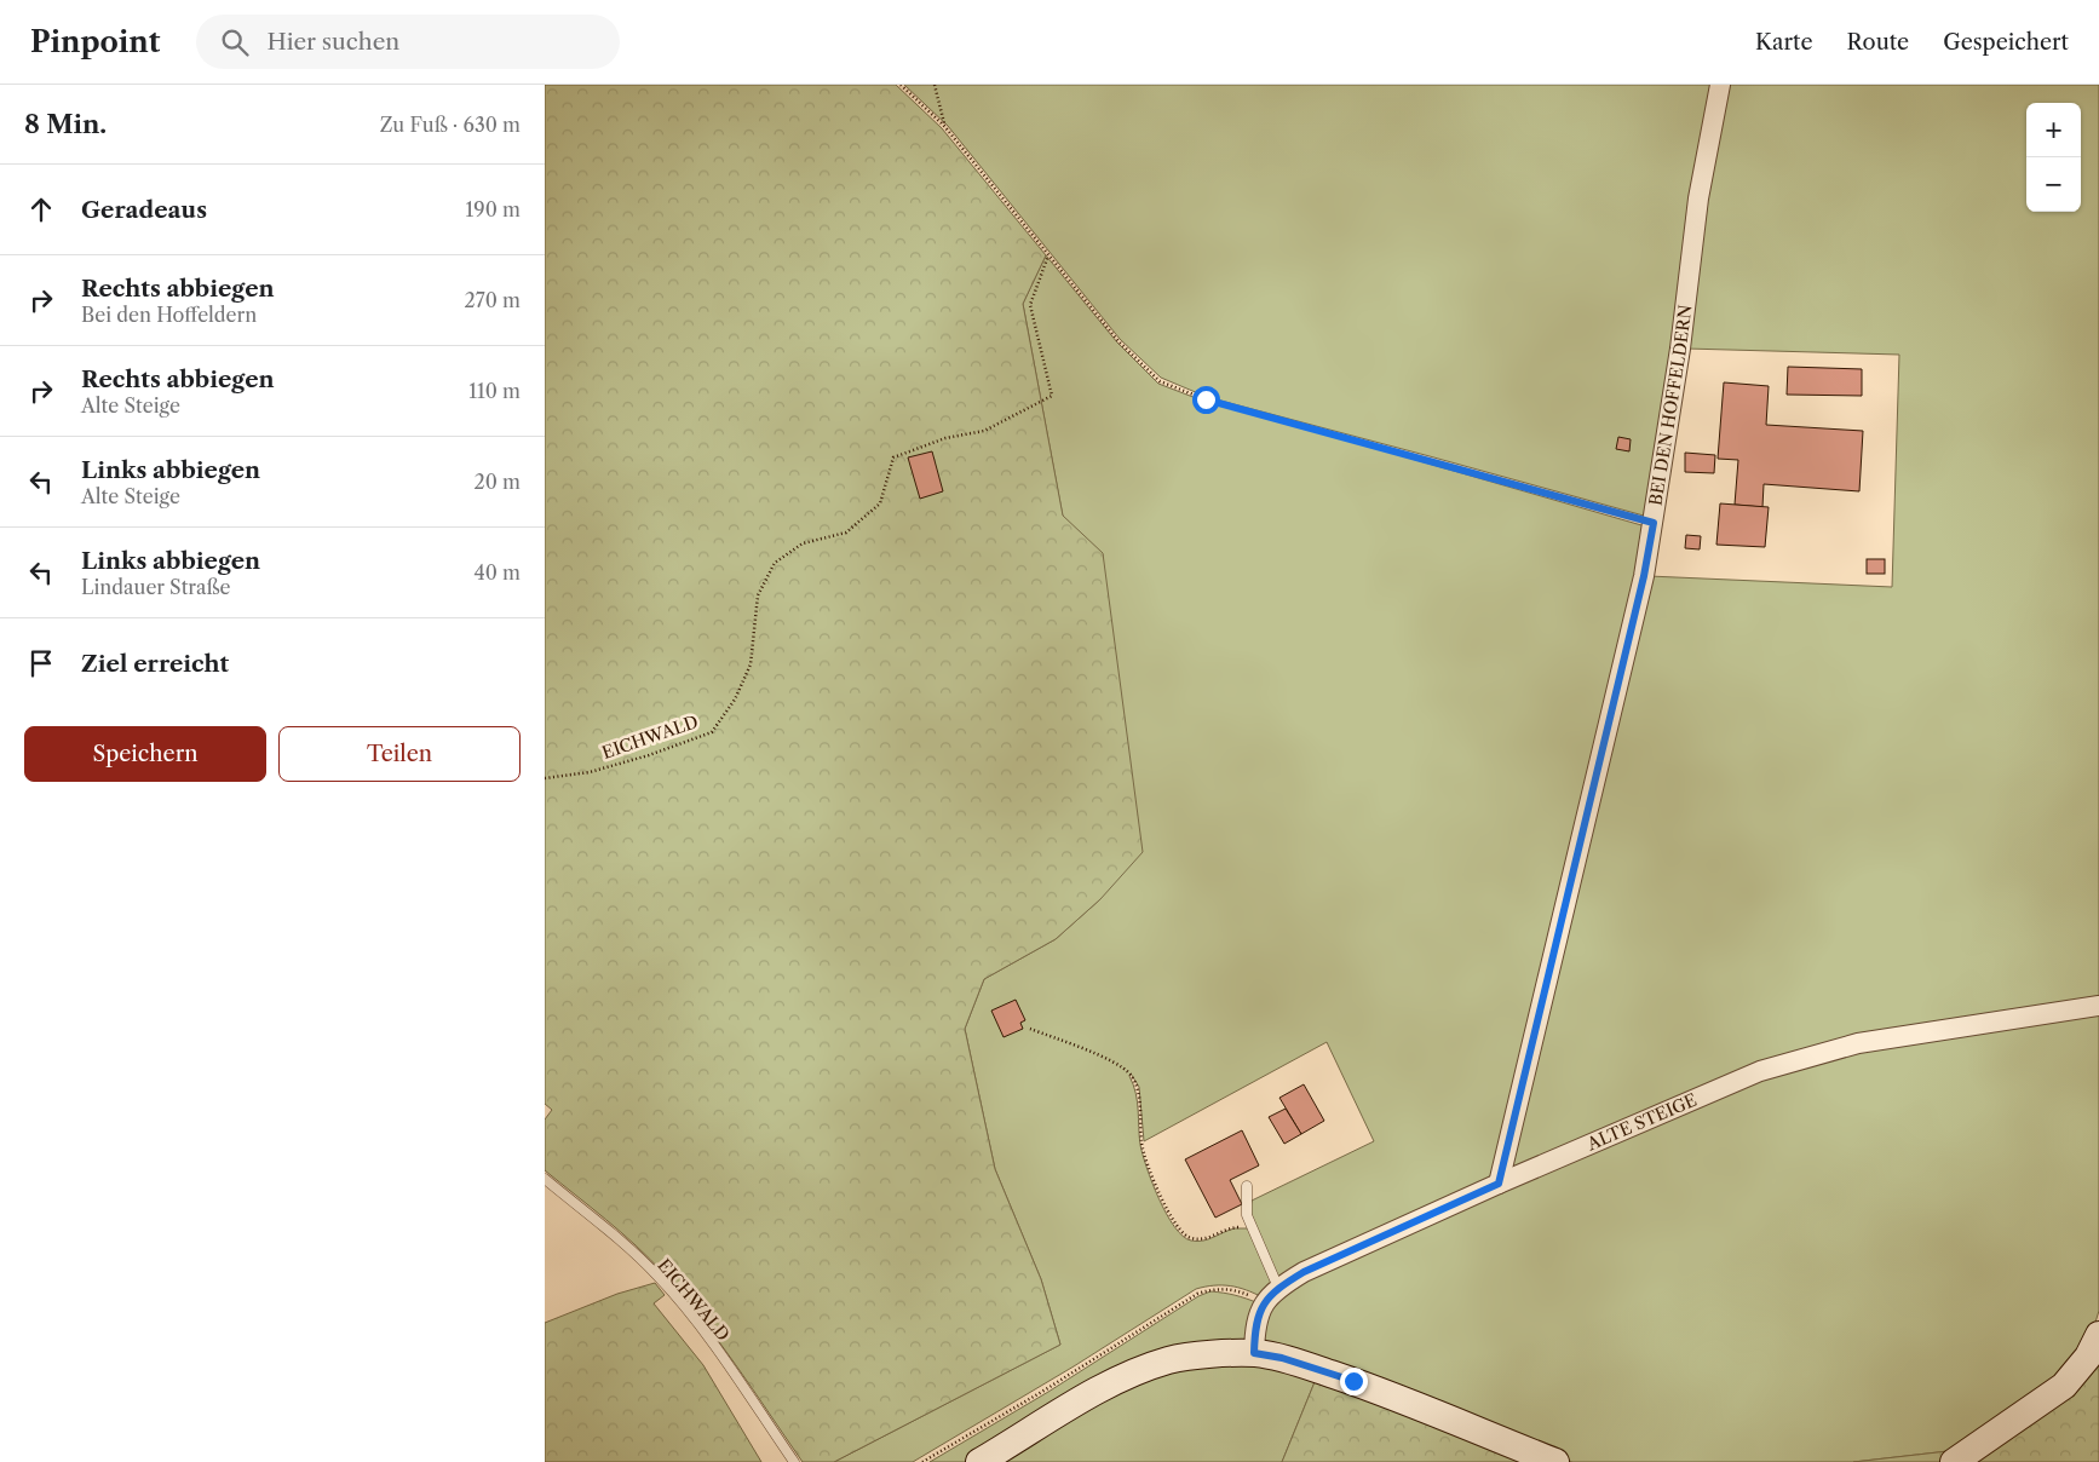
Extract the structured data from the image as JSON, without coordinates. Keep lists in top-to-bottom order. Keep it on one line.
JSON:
{"streets":{"street":["BEI DEN HOFFELDERN","ALTE STEIGE"],"lane":["EICHWALD"]},"crossings":[["BEI DEN HOFFELDERN","ALTE STEIGE"]],"page":{"header":"Pinpoint","search":"Hier suchen","nav":["Karte","Route","Gespeichert"],"heading":["8 Min.","Zu Fuß · 630 m"],"map_buttons":["+","−"],"list":[["Geradeaus","190 m"],["Rechts abbiegen","Bei den Hoffeldern","270 m"],["Rechts abbiegen","Alte Steige","110 m"],["Links abbiegen","Alte Steige","20 m"],["Links abbiegen","Lindauer Straße","40 m"],"Ziel erreicht"],"buttons":["Speichern","Teilen"]}}
